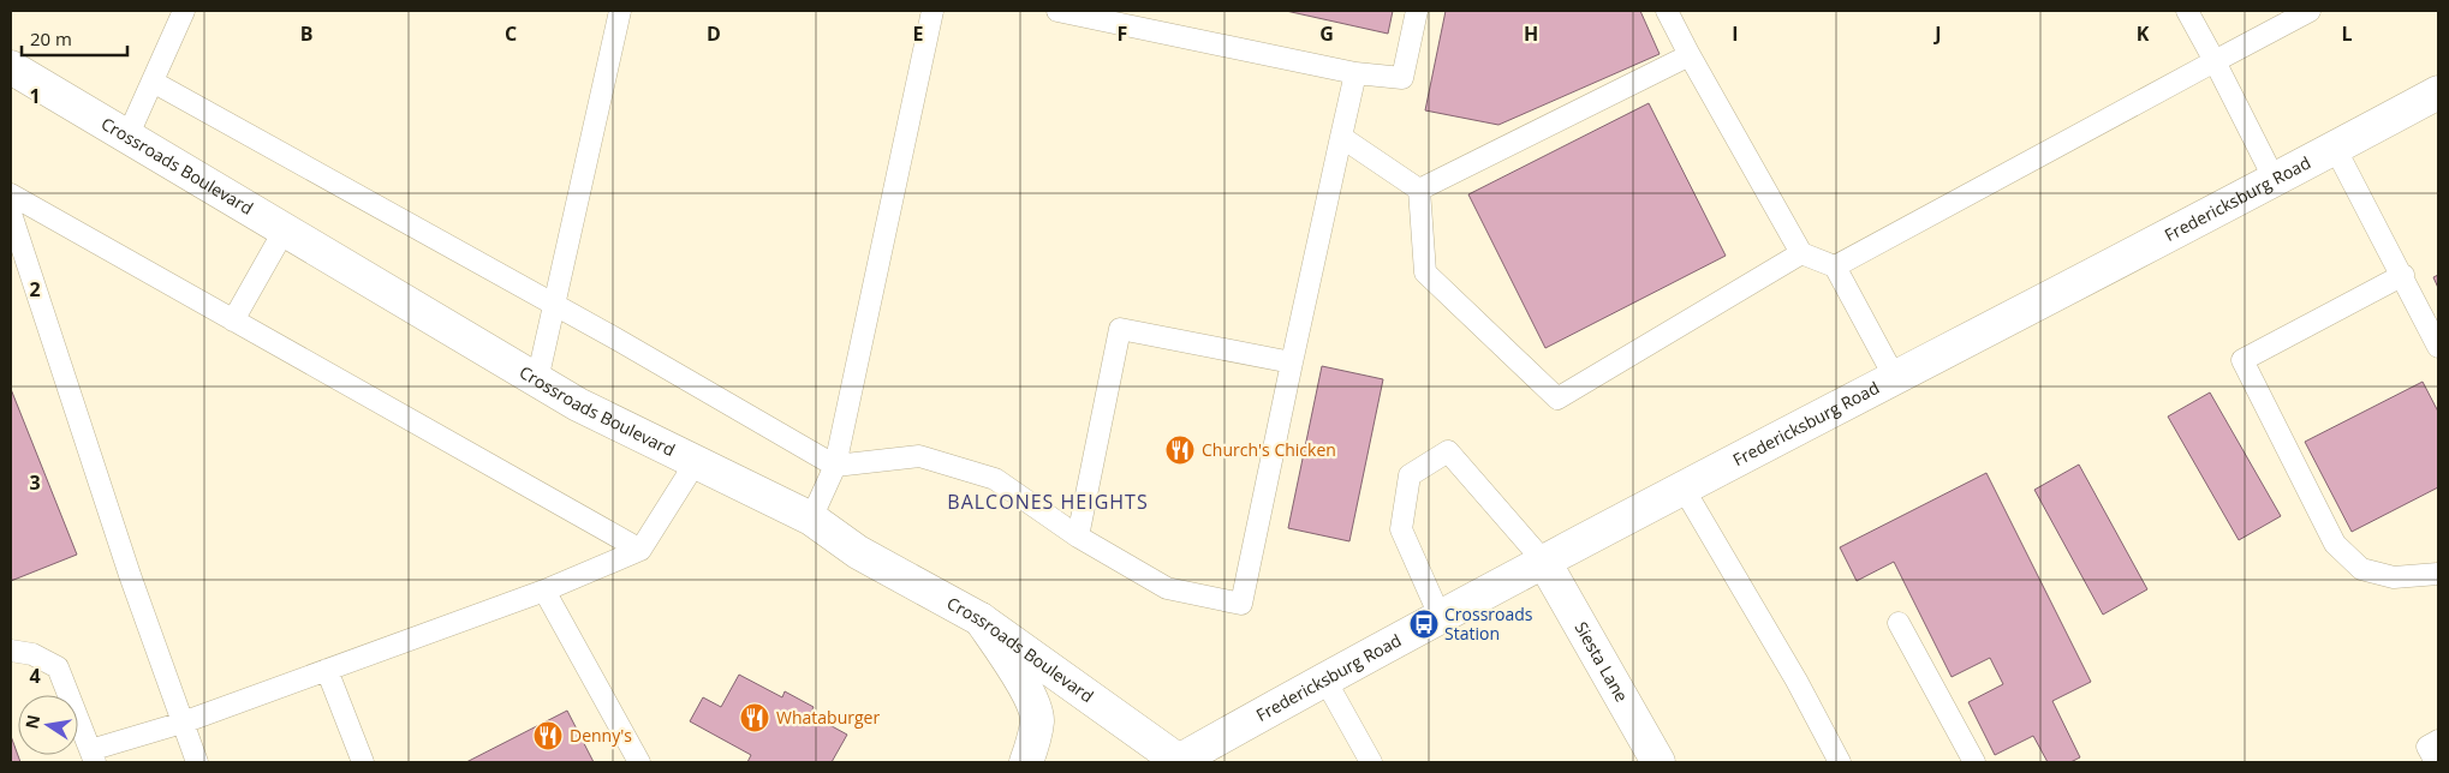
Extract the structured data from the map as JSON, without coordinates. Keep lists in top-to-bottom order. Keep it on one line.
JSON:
{"streets":{"street":["Crossroads Boulevard","Fredericksburg Road","Siesta Lane"]},"crossings":[["Crossroads Boulevard","Fredericksburg Road"],["Fredericksburg Road","Siesta Lane"]],"districts":["BALCONES HEIGHTS"],"places":{"restaurant":["Church's Chicken","Whataburger","Denny's"],"bus stop":["Crossroads Station"]},"scale_bar":"20 m","north":"left","grid":{"columns":["B","C","D","E","F","G","H","I","J","K","L"],"rows":["1","2","3","4"]}}
